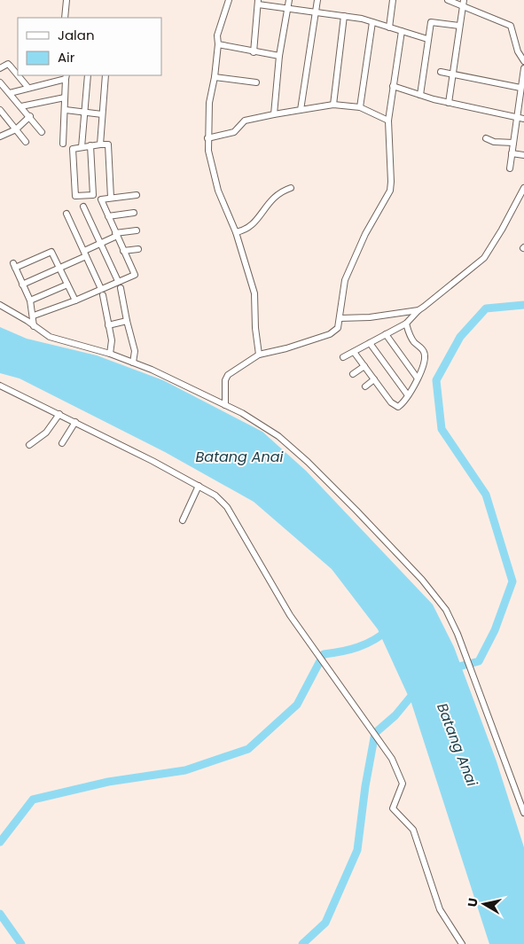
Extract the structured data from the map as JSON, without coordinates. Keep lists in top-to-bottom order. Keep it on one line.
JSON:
{"water":["Batang Anai"],"legend":["Jalan","Air"],"north":"left"}
